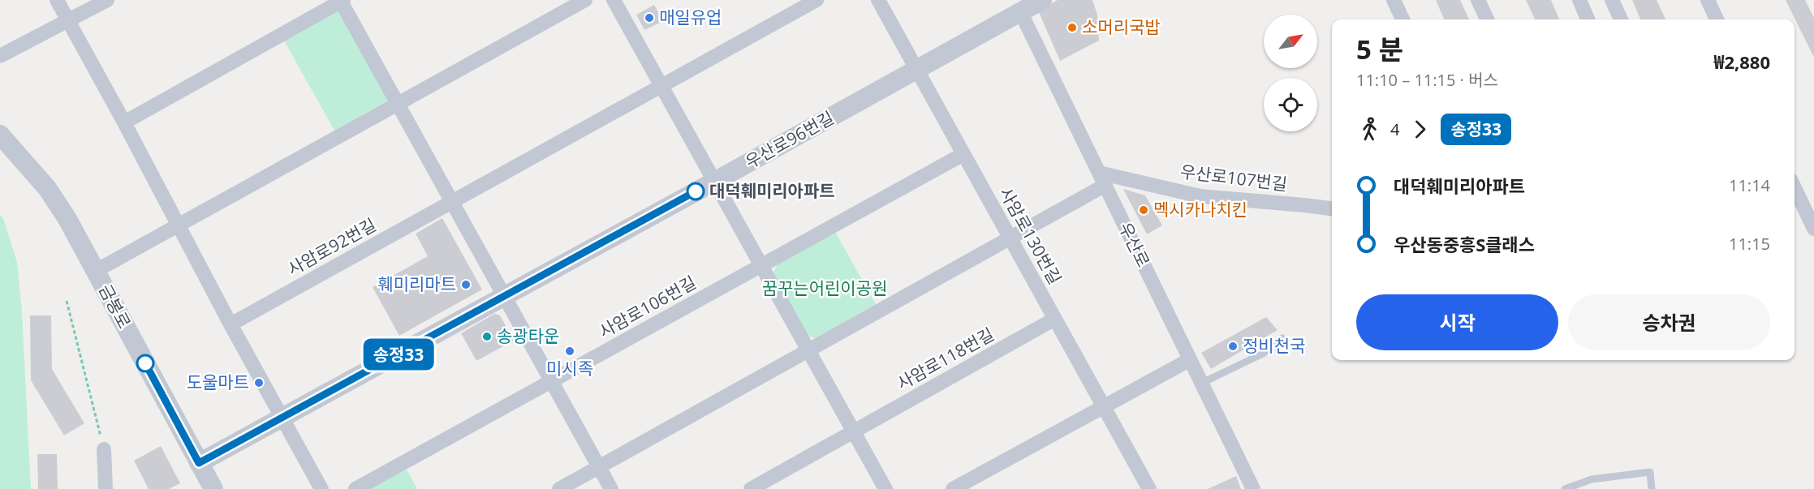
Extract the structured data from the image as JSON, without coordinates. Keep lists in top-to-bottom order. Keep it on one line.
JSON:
{"streets":{"street":["우산로96번길","우산로107번길","사암로130번길","우산로","사암로92번길","금봉로","사암로106번길","사암로118번길"]},"crossings":[["우산로96번길","사암로130번길"],["우산로96번길","우산로"],["우산로96번길","금봉로"],["우산로107번길","우산로"],["사암로130번길","사암로118번길"]],"parks":["꿈꾸는어린이공원"],"places":["매일유업","소머리국밥","대덕훼미리아파트","멕시카나치킨","훼미리마트","송광타운","정비천국","미시족","도울마트"],"lines":["bus line 송정33"],"north":"top right","page":{"on_map":"송정33","heading":["5 분","11:10 – 11:15 · 버스","₩2,880"],"legs":["4","송정33"],"list":[{"name":"대덕훼미리아파트","value":"11:14"},{"name":"우산동중흥S클래스","value":"11:15"}],"buttons":["시작","승차권"]}}
